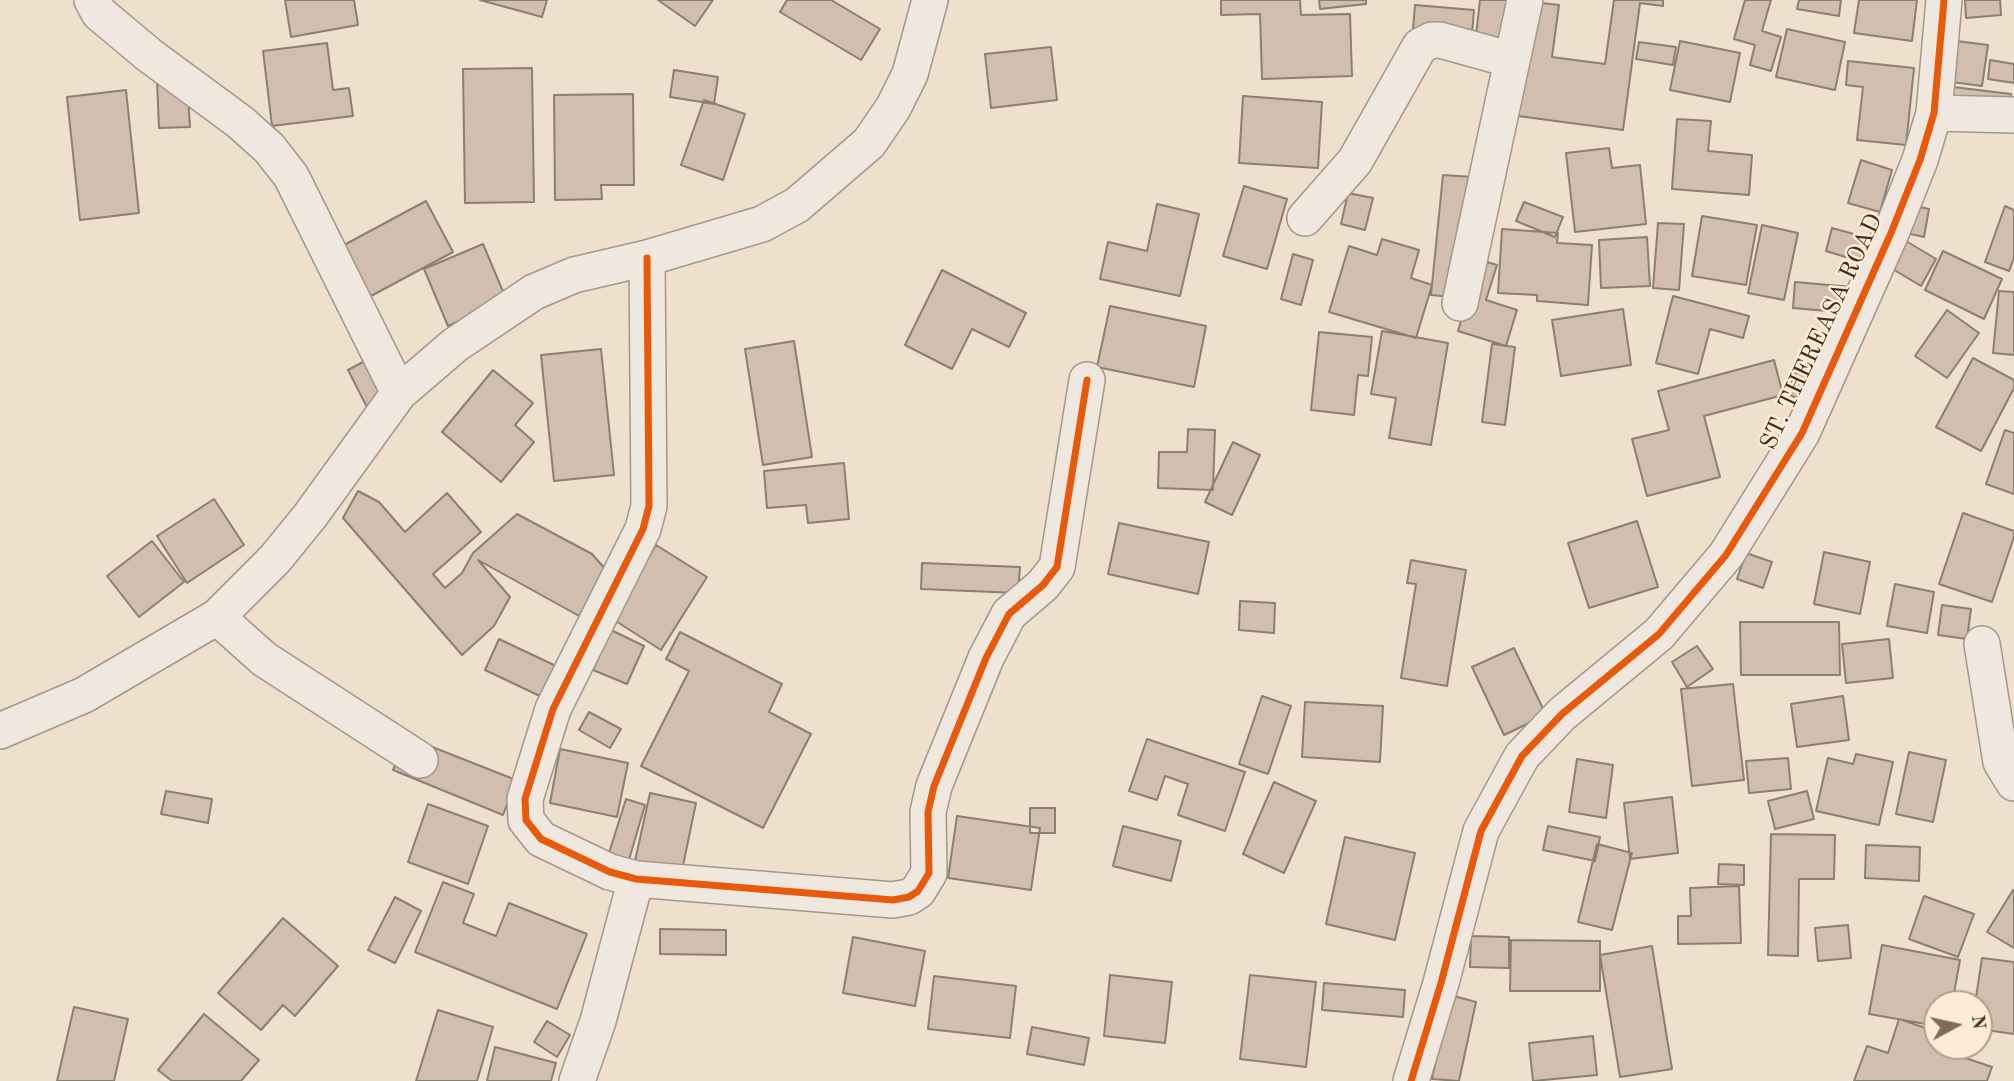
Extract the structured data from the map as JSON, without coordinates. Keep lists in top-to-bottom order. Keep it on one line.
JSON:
{"streets":{"street":["ST. THEREASA ROAD"]},"north":"right"}
